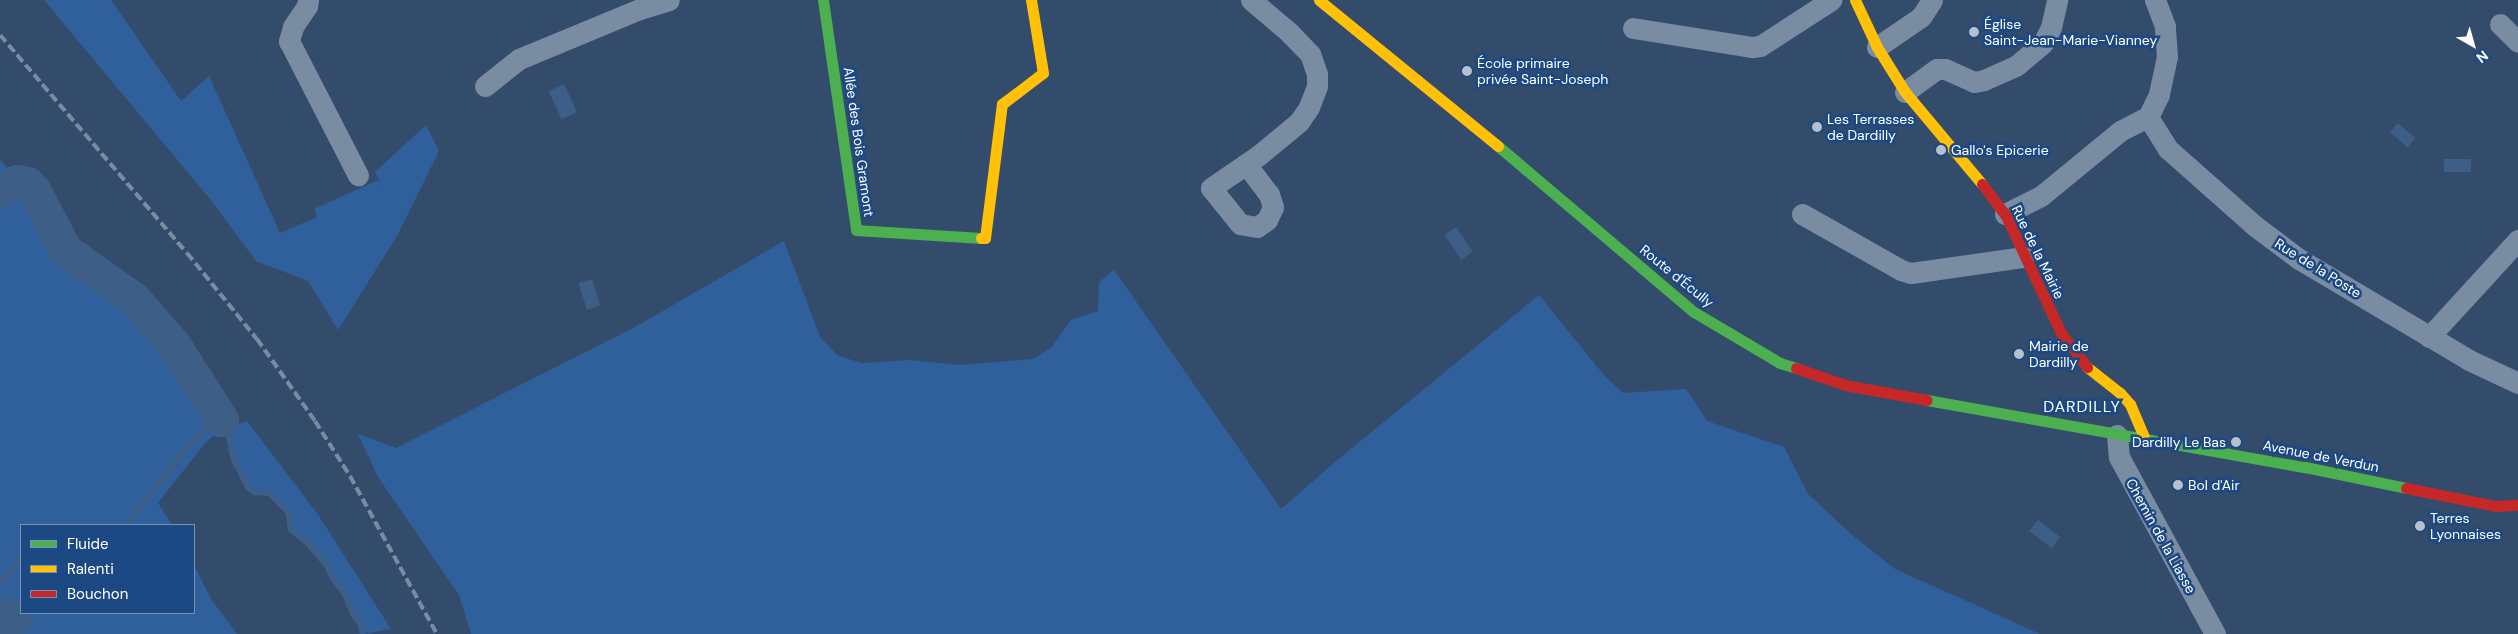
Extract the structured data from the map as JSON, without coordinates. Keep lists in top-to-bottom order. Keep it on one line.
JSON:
{"streets":{"street":["Allée des Bois Gramont","Rue de la Mairie","Rue de la Poste","Route d'Écully","Avenue de Verdun","Chemin de la Liasse"]},"crossings":[["Rue de la Mairie","Avenue de Verdun"],["Route d'Écully","Avenue de Verdun"],["Route d'Écully","Chemin de la Liasse"],["Avenue de Verdun","Chemin de la Liasse"]],"districts":["DARDILLY"],"places":["Église Saint-Jean-Marie-Vianney","École primaire privée Saint-Joseph","Les Terrasses de Dardilly","Gallo's Epicerie","Mairie de Dardilly","Dardilly Le Bas","Bol d'Air","Terres Lyonnaises"],"legend":["Fluide","Ralenti","Bouchon"],"north":"bottom right"}
